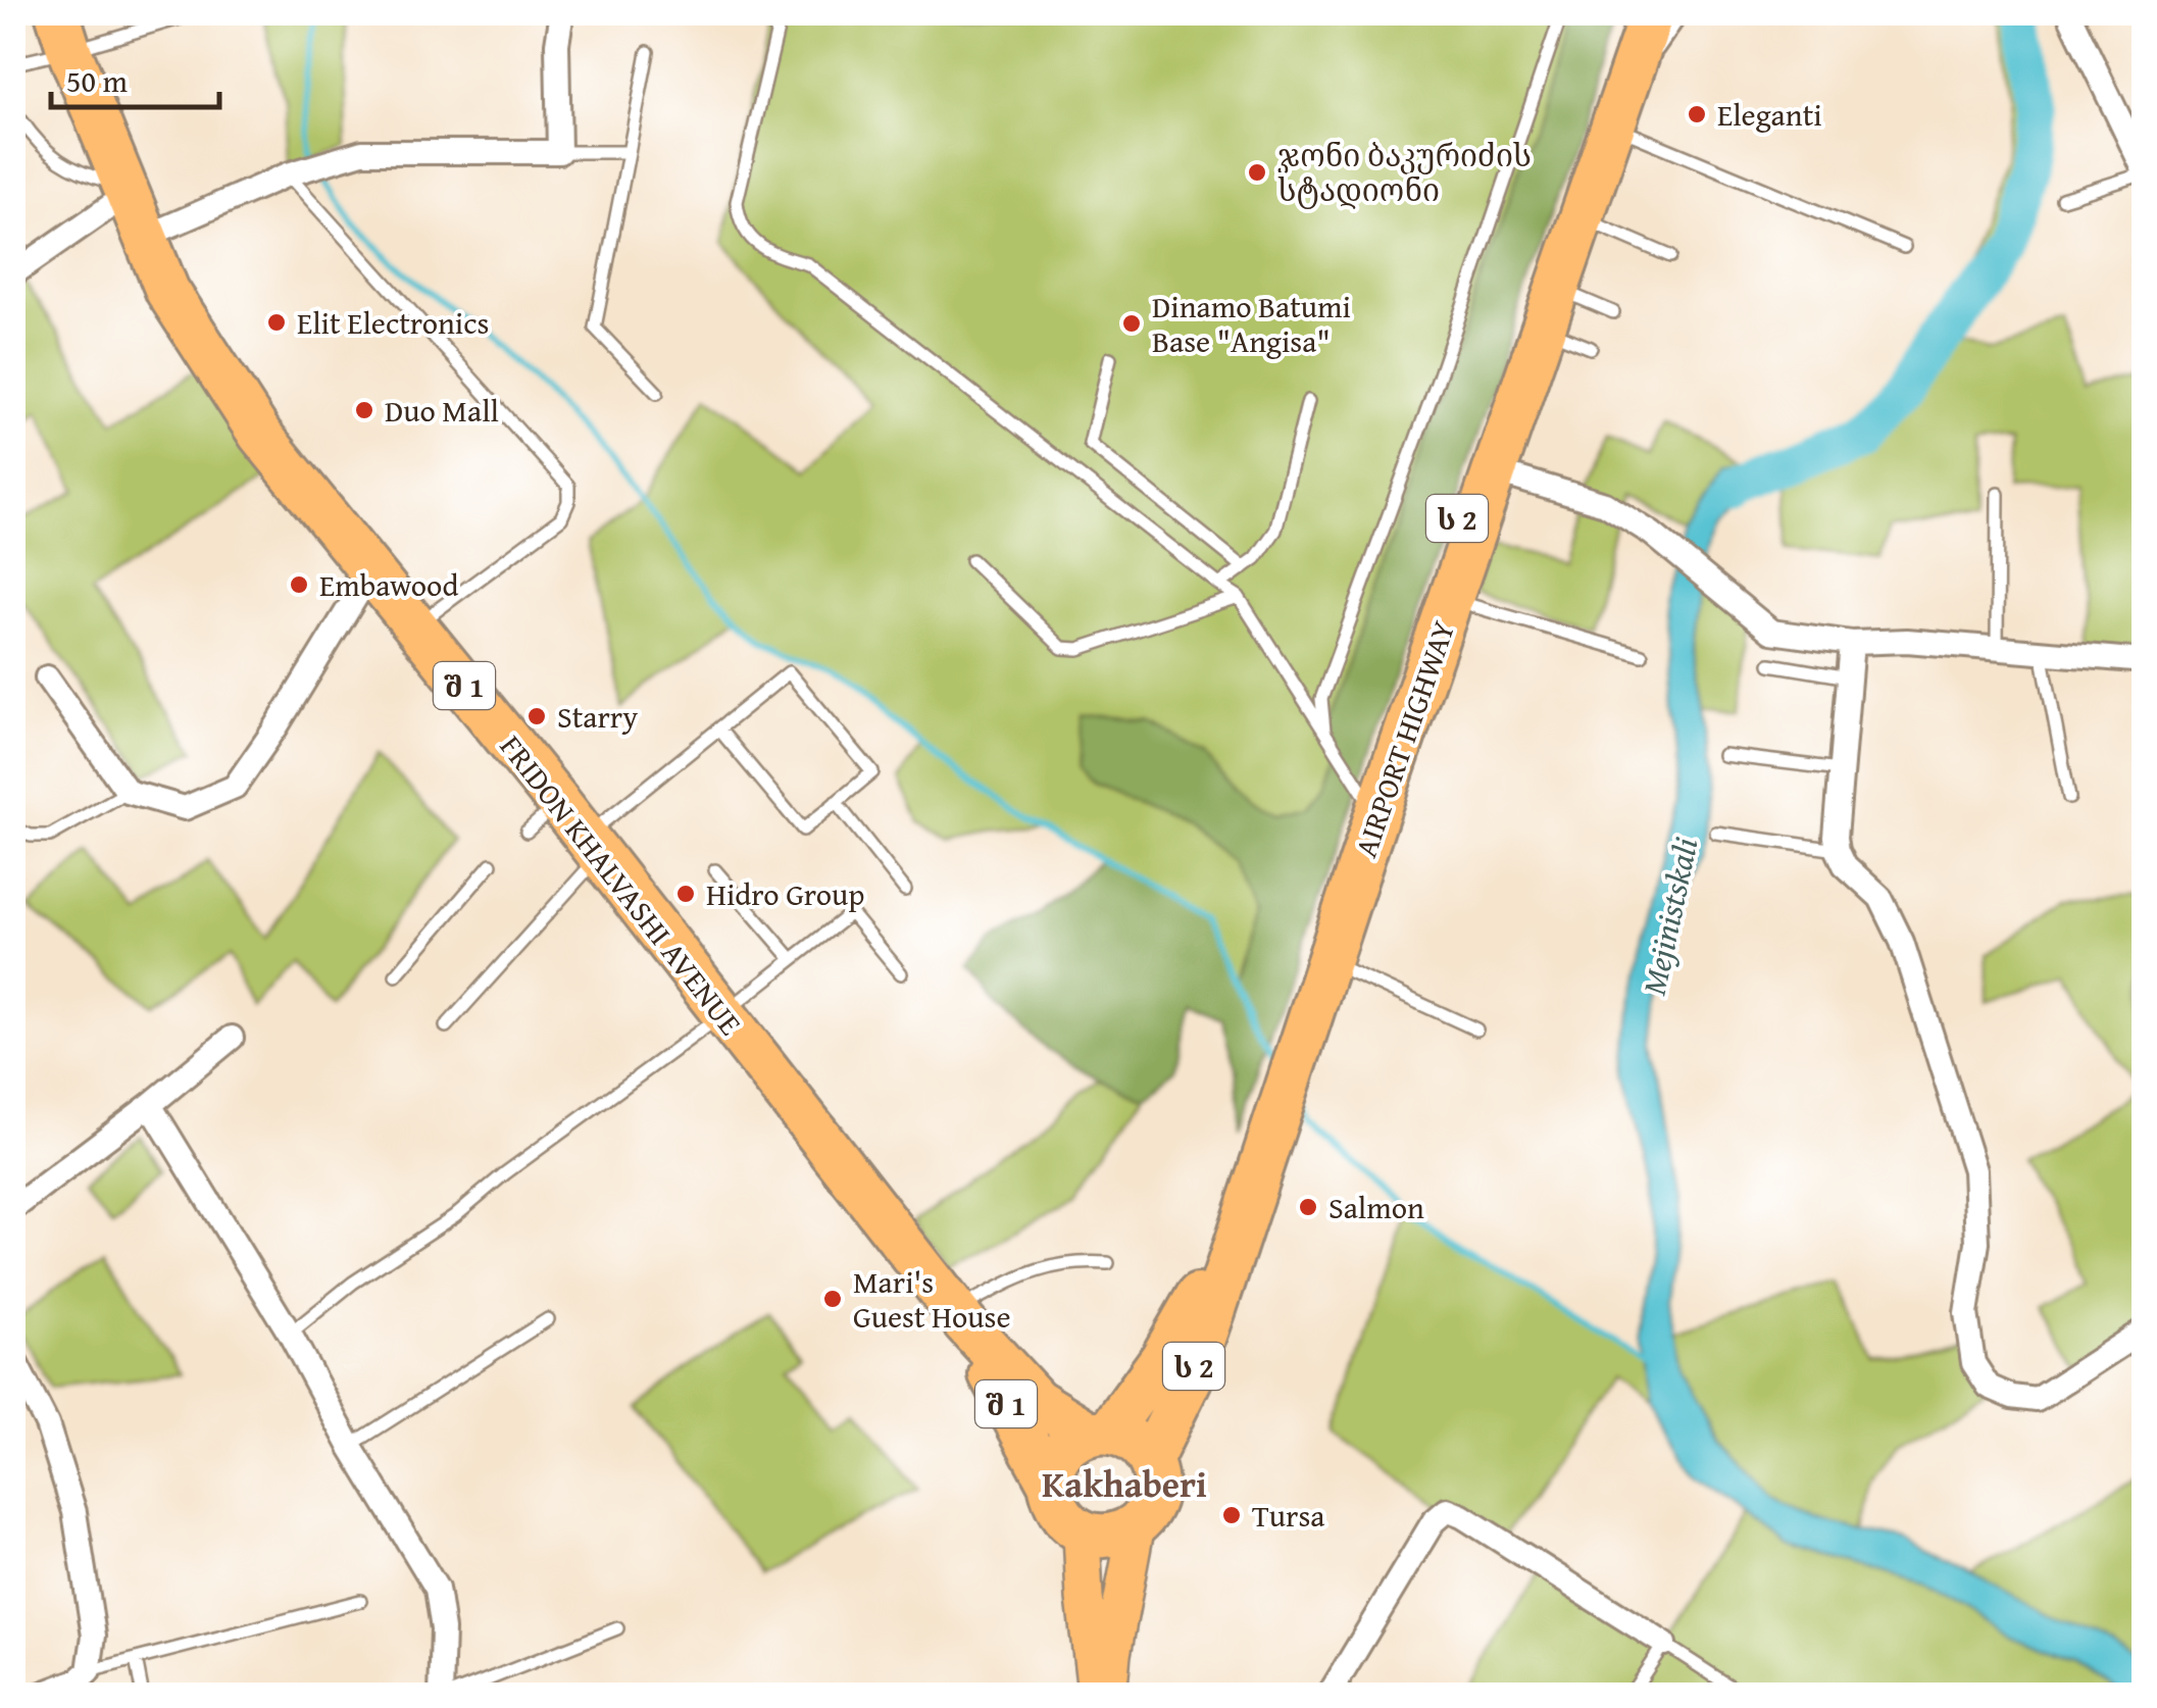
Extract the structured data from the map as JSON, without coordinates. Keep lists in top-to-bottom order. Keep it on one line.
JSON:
{"streets":{"highway":["ს 2","შ 1","AIRPORT HIGHWAY","FRIDON KHALVASHI AVENUE"]},"crossings":[["შ 1","AIRPORT HIGHWAY"],["შ 1","FRIDON KHALVASHI AVENUE"]],"districts":["Kakhaberi"],"water":["Mejinistskali"],"places":["Eleganti","ჯონი ბაკურიძის სტადიონი","Elit Electronics","Dinamo Batumi Base \"Angisa\"","Duo Mall","Embawood","Starry","Hidro Group","Salmon","Mari's Guest House","Tursa"],"scale_bar":"50 m"}
